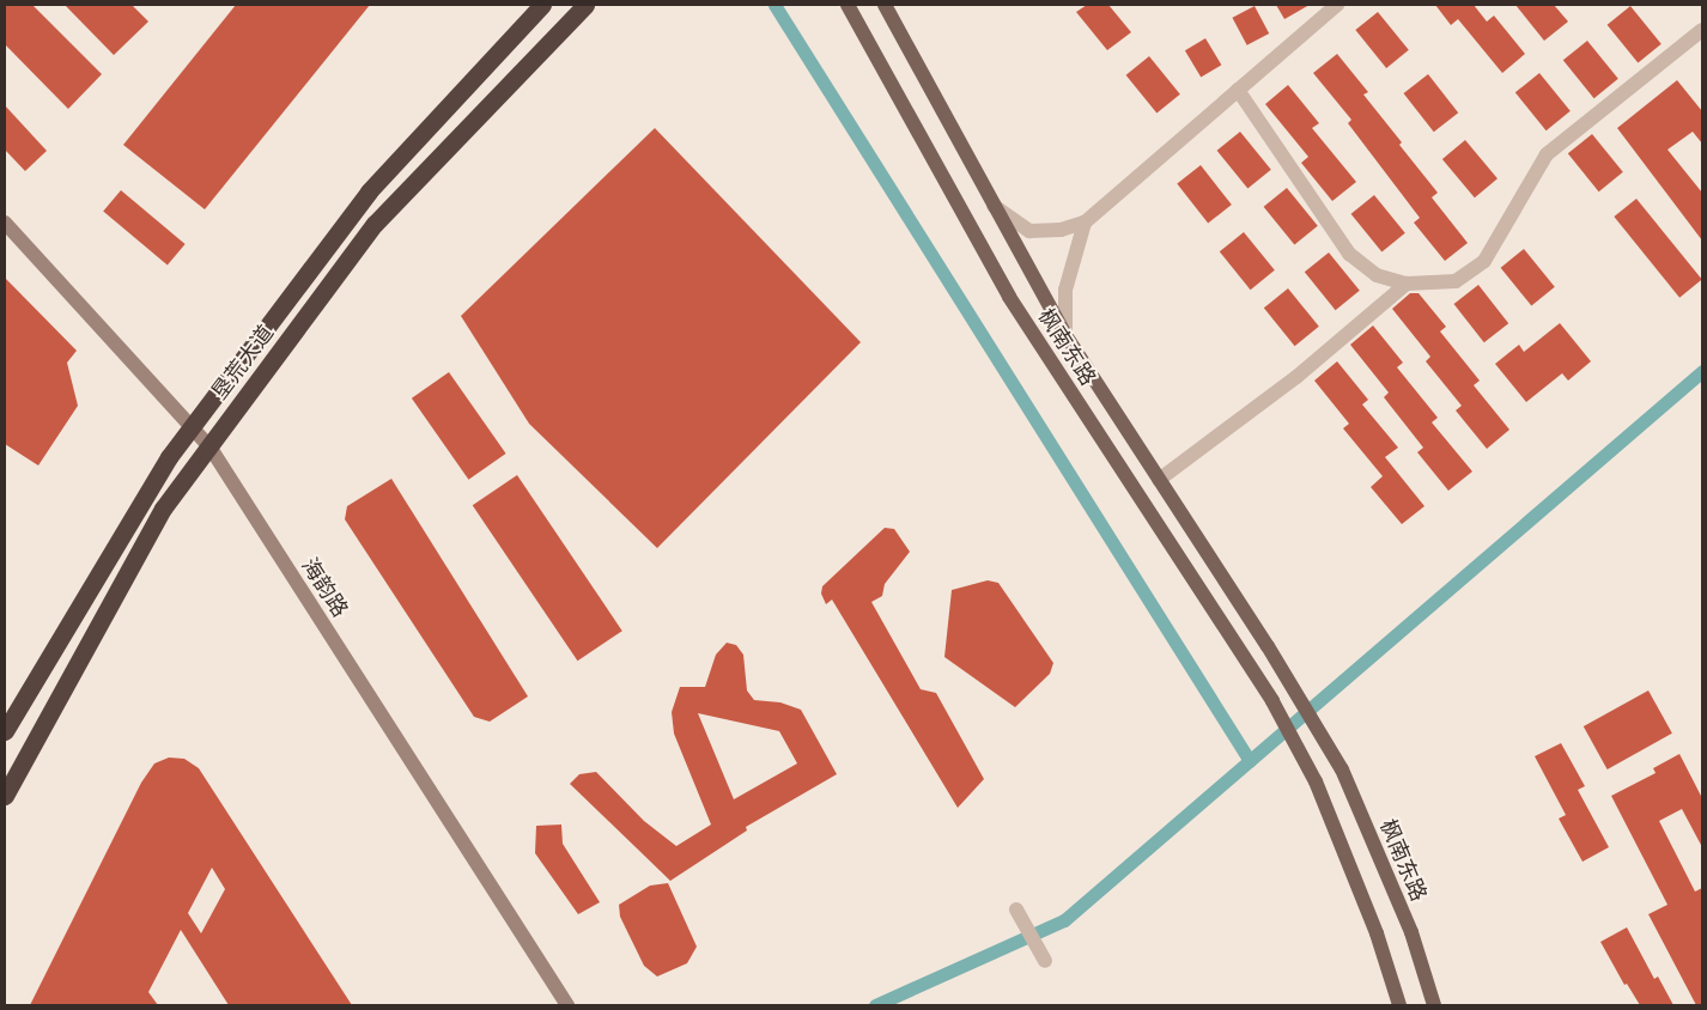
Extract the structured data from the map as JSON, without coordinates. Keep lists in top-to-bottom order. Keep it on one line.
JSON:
{"streets":{"highway":["垦荒大道"],"main road":["枫南东路","海韵路"]},"crossings":[["垦荒大道","海韵路"]]}
